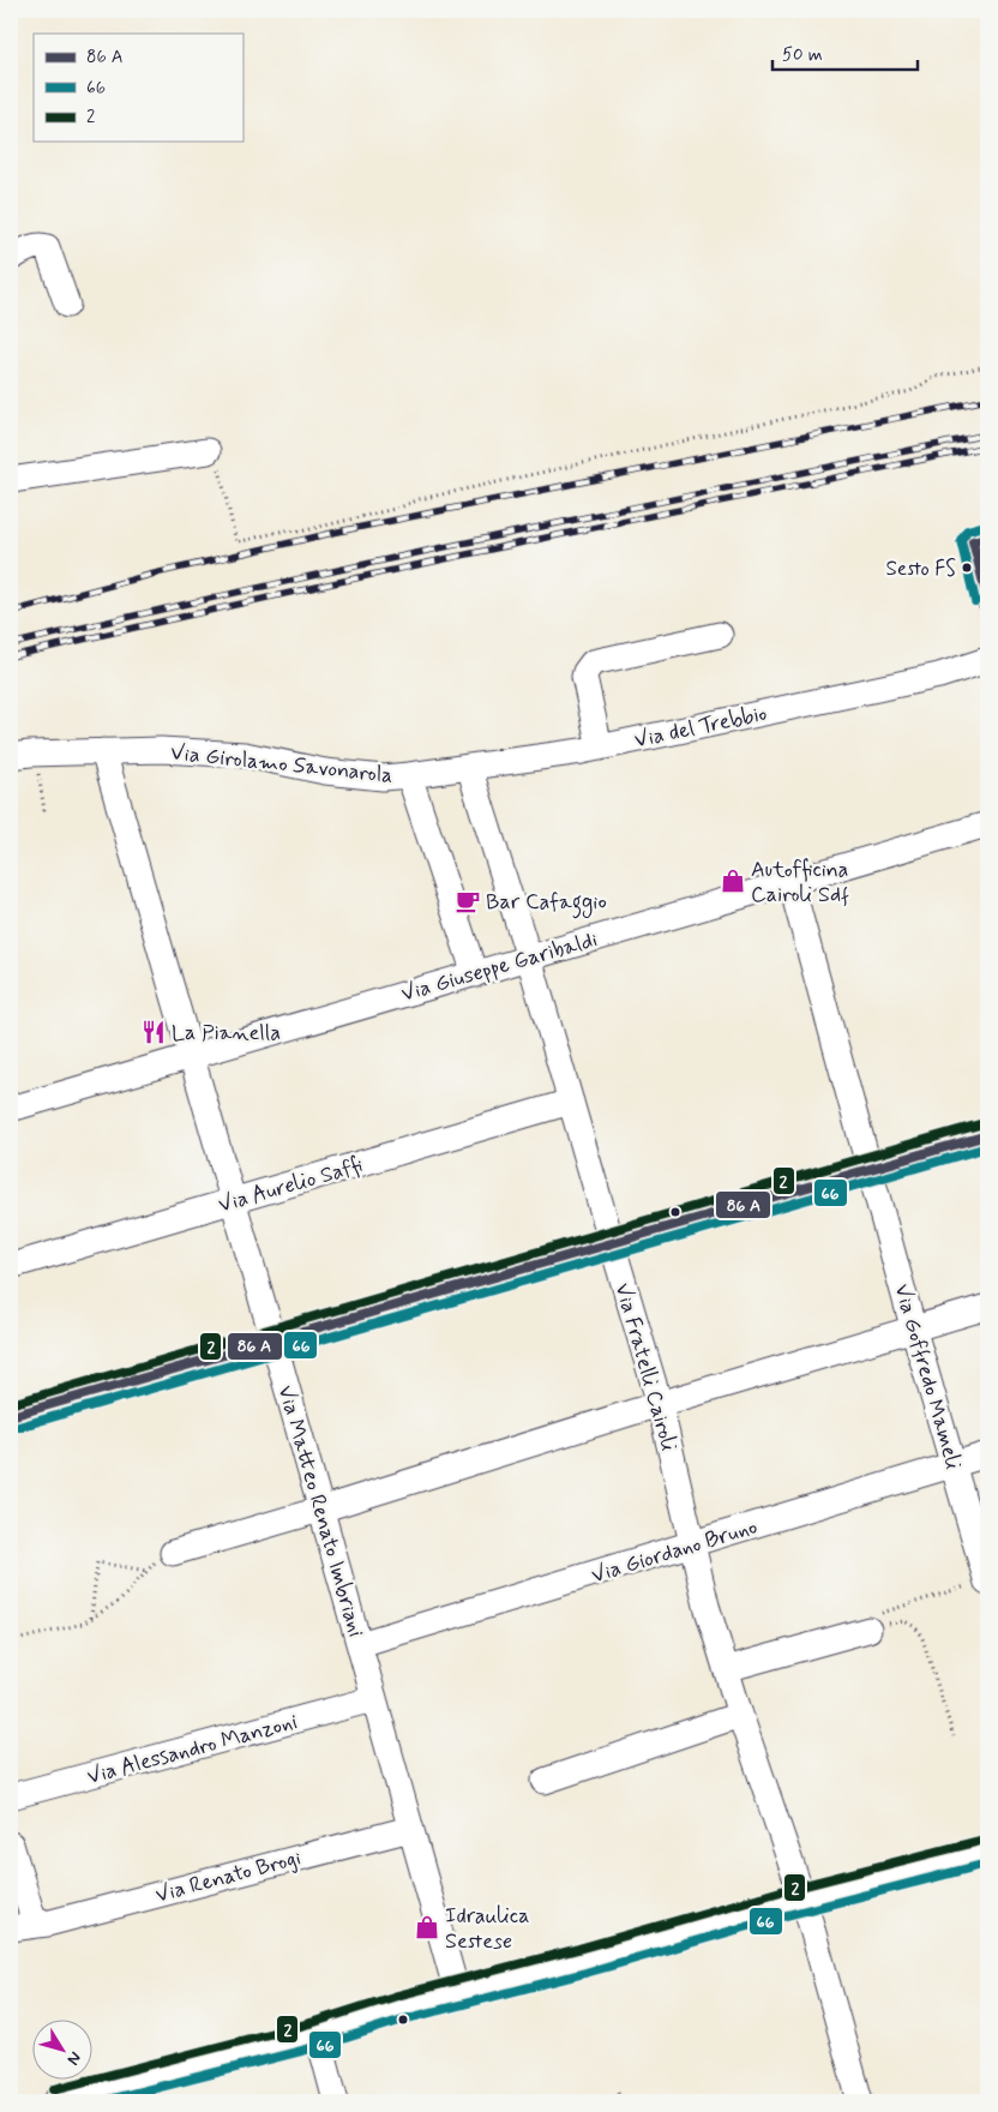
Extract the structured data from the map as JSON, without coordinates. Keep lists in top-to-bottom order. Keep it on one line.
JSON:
{"streets":{"street":["Via del Trebbio","Via Girolamo Savonarola","Via Giuseppe Garibaldi","Via Aurelio Saffi","Via Fratelli Cairoli","Via Goffredo Mameli","Via Matteo Renato Imbriani","Via Giordano Bruno","Via Alessandro Manzoni","Via Renato Brogi"]},"crossings":[["Via del Trebbio","Via Girolamo Savonarola"],["Via del Trebbio","Via Fratelli Cairoli"],["Via Girolamo Savonarola","Via Matteo Renato Imbriani"],["Via Giuseppe Garibaldi","Via Fratelli Cairoli"],["Via Giuseppe Garibaldi","Via Goffredo Mameli"],["Via Giuseppe Garibaldi","Via Matteo Renato Imbriani"],["Via Aurelio Saffi","Via Fratelli Cairoli"],["Via Aurelio Saffi","Via Matteo Renato Imbriani"],["Via Fratelli Cairoli","Via Giordano Bruno"],["Via Goffredo Mameli","Via Giordano Bruno"],["Via Matteo Renato Imbriani","Via Giordano Bruno"],["Via Matteo Renato Imbriani","Via Alessandro Manzoni"],["Via Matteo Renato Imbriani","Via Renato Brogi"]],"places":{"other":["Sesto FS"],"shop":["Autofficina Cairoli Sdf","Idraulica Sestese"],"cafe":["Bar Cafaggio"],"restaurant":["La Pianella"]},"lines":["transit line 66","transit line 2"],"legend":["86 A","66","2"],"scale_bar":"50 m","north":"bottom right"}
